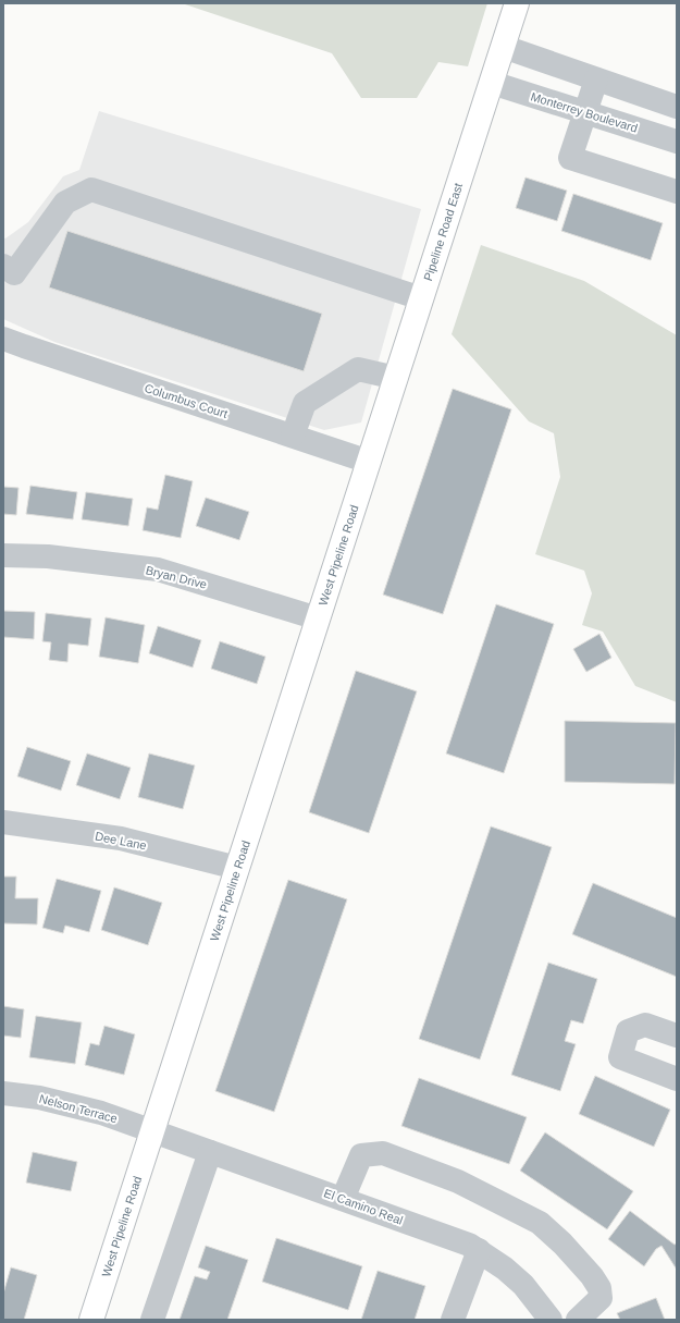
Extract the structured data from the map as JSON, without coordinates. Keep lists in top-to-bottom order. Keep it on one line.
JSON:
{"streets":{"main road":["Pipeline Road East","West Pipeline Road"],"street":["Monterrey Boulevard","Columbus Court","Bryan Drive","Dee Lane","Nelson Terrace","El Camino Real"]},"crossings":[["Monterrey Boulevard","Pipeline Road East"],["Pipeline Road East","Columbus Court"],["Pipeline Road East","West Pipeline Road"],["Columbus Court","West Pipeline Road"],["West Pipeline Road","Bryan Drive"],["West Pipeline Road","Dee Lane"],["West Pipeline Road","Nelson Terrace"],["West Pipeline Road","El Camino Real"],["Nelson Terrace","El Camino Real"]]}
